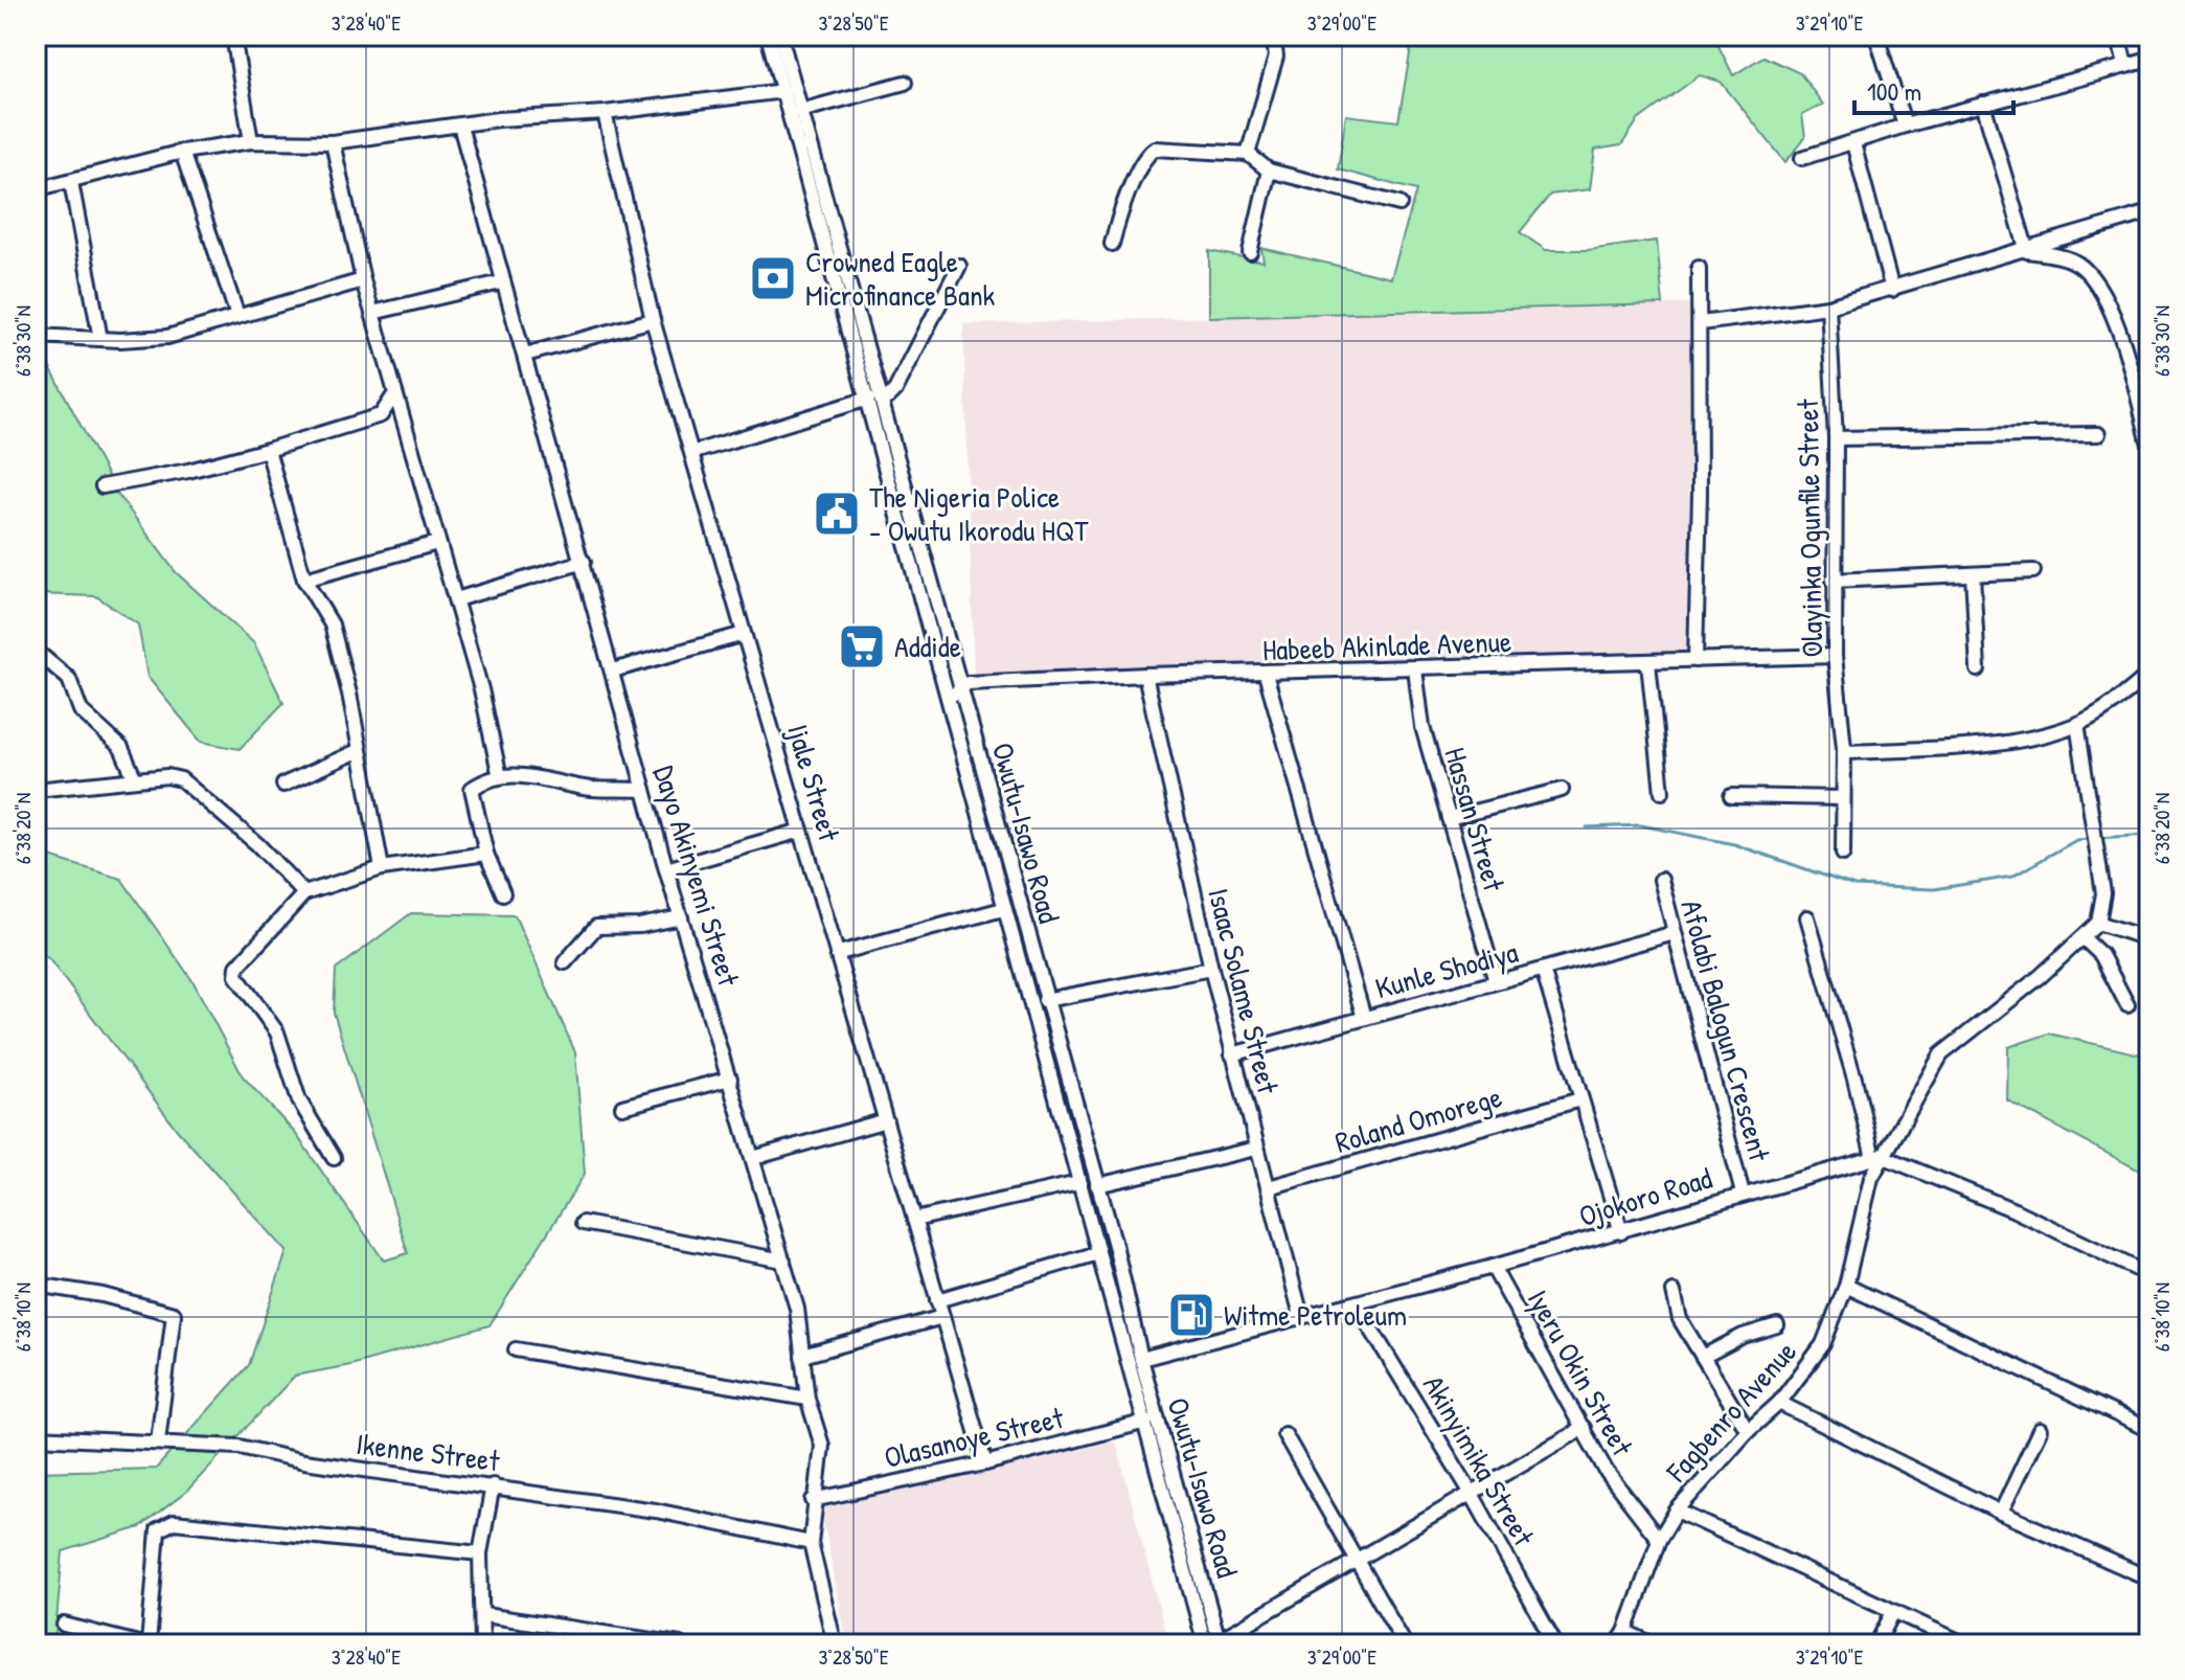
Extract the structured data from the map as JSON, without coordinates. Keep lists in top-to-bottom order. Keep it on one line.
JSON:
{"streets":{"street":["Olayinka Ogunfile Street","Habeeb Akinlade Avenue","Ijale Street","Hassan Street","Owutu-Isawo Road","Dayo Akinyemi Street","Kunle Shodiya","Isaac Solame Street","Afolabi Balogun Crescent","Roland Omorege","Ojokoro Road","Iyeru Okin Street","Fagbenro Avenue","Olasanoye Street","Ikenne Street","Akinyimika Street"]},"crossings":[["Olayinka Ogunfile Street","Habeeb Akinlade Avenue"],["Habeeb Akinlade Avenue","Hassan Street"],["Habeeb Akinlade Avenue","Owutu-Isawo Road"],["Habeeb Akinlade Avenue","Isaac Solame Street"],["Ijale Street","Olasanoye Street"],["Hassan Street","Kunle Shodiya"],["Owutu-Isawo Road","Ojokoro Road"],["Owutu-Isawo Road","Olasanoye Street"],["Dayo Akinyemi Street","Olasanoye Street"],["Dayo Akinyemi Street","Ikenne Street"],["Kunle Shodiya","Isaac Solame Street"],["Kunle Shodiya","Afolabi Balogun Crescent"],["Isaac Solame Street","Roland Omorege"],["Isaac Solame Street","Ojokoro Road"],["Afolabi Balogun Crescent","Ojokoro Road"],["Ojokoro Road","Iyeru Okin Street"],["Ojokoro Road","Fagbenro Avenue"],["Ojokoro Road","Akinyimika Street"],["Iyeru Okin Street","Fagbenro Avenue"]],"places":{"bank":["Crowned Eagle Microfinance Bank"],"public building":["The Nigeria Police - Owutu Ikorodu HQT"],"supermarket":["Addide"],"fuel station":["Witme Petroleum"]},"scale_bar":"100 m","coordinates":["3°28'40\"E","3°28'50\"E","3°29'00\"E","3°29'10\"E","6°38'30\"N","6°38'20\"N","6°38'10\"N"]}
